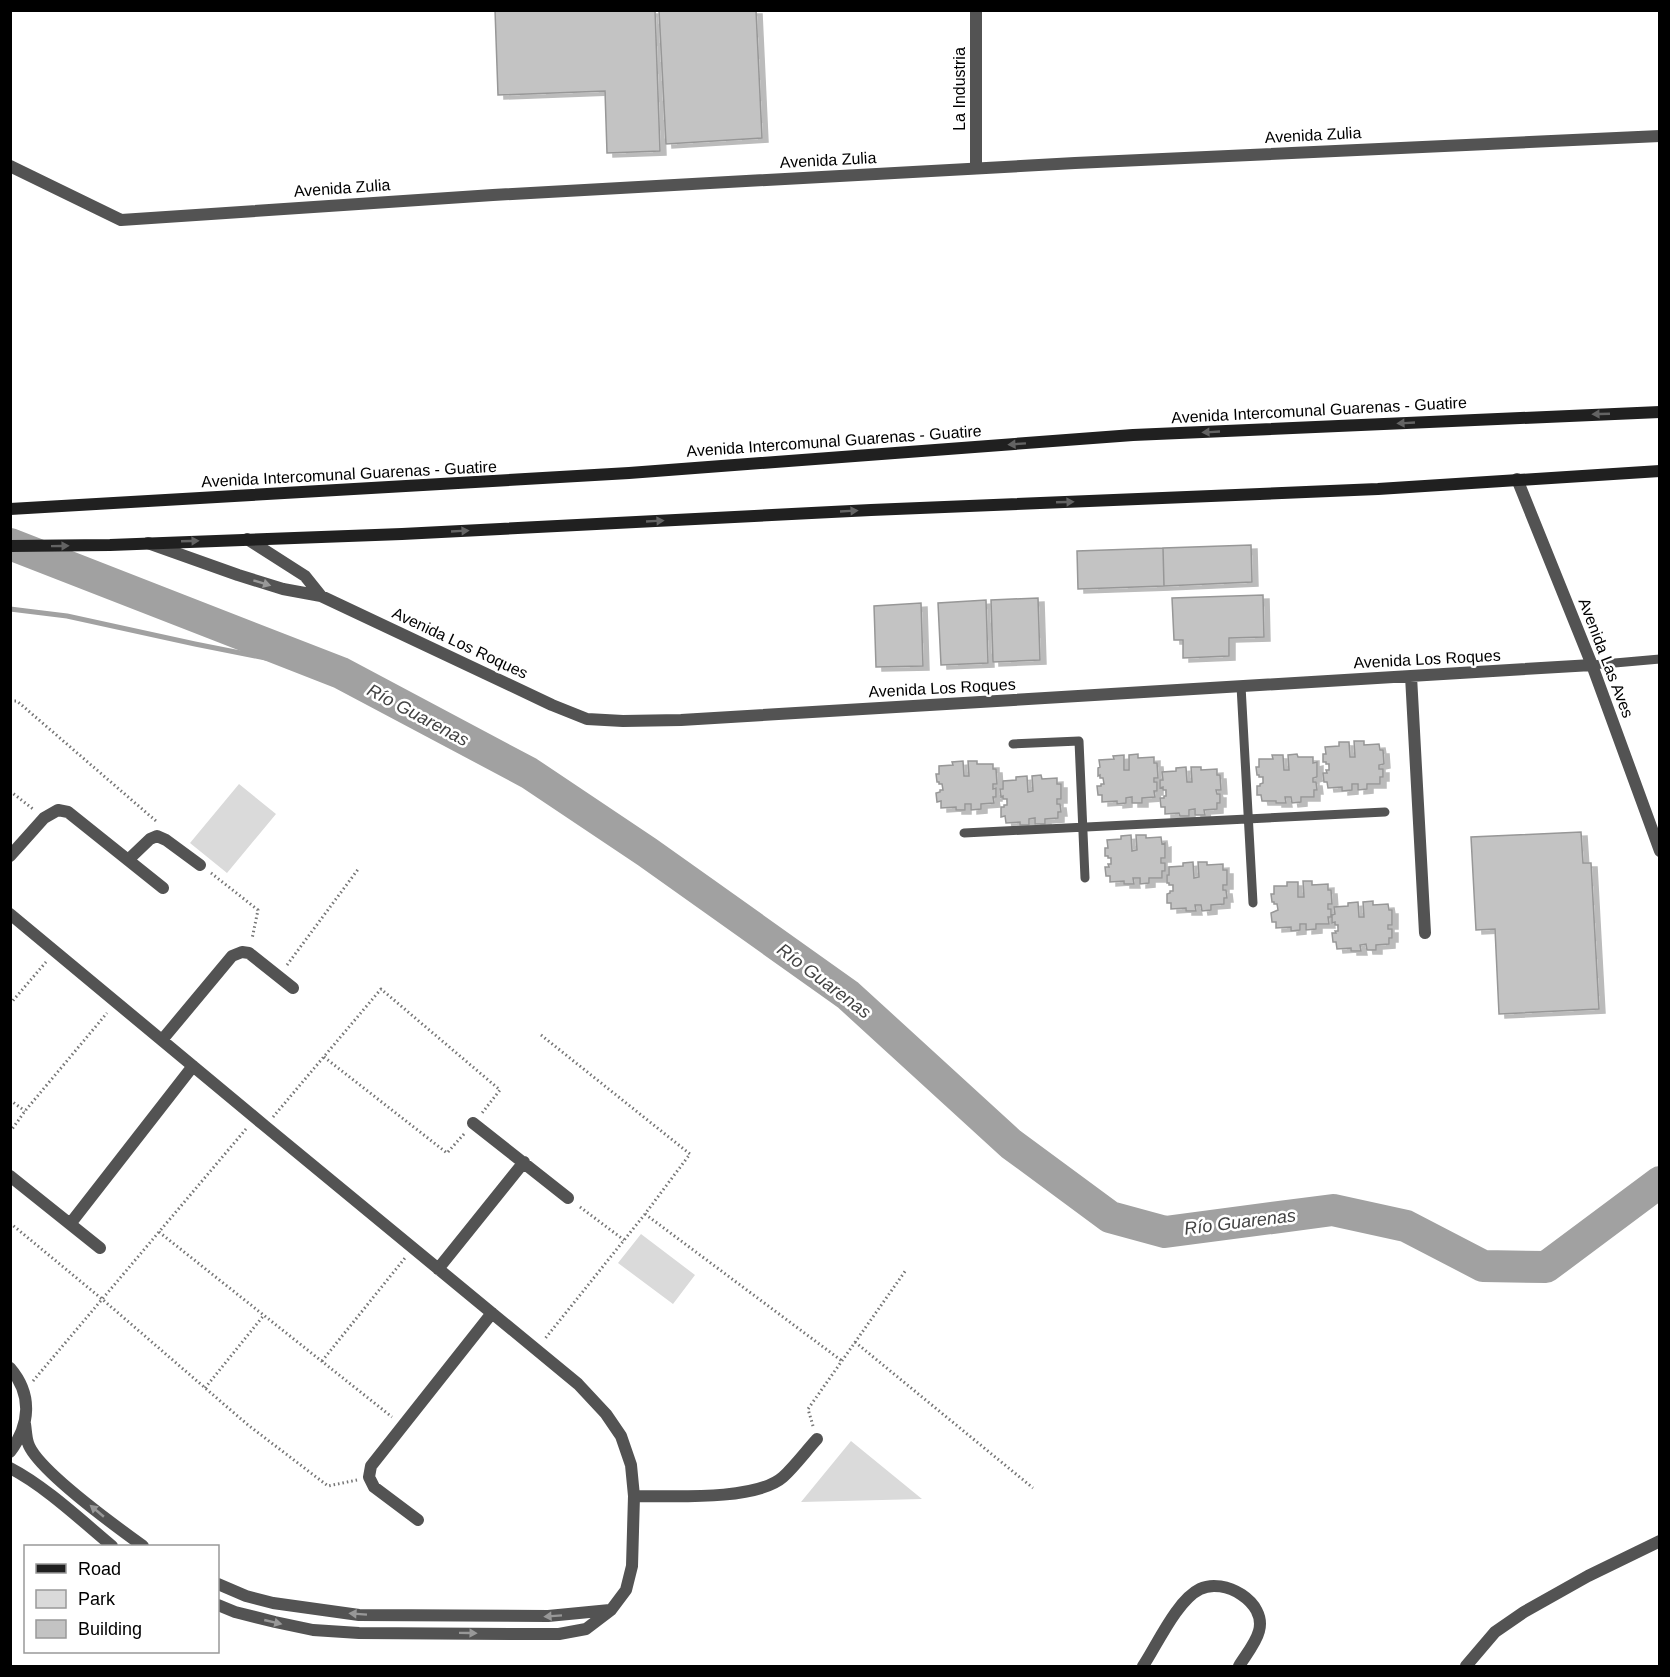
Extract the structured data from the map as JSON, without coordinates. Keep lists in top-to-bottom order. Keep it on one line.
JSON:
{"streets":{"main road":["Avenida Intercomunal Guarenas - Guatire"],"street":["La Industria","Avenida Zulia","Avenida Los Roques","Avenida Las Aves"]},"crossings":[["La Industria","Avenida Zulia"],["Avenida Los Roques","Avenida Las Aves"]],"water":["Río Guarenas"],"legend":["Road","Park","Building"]}
